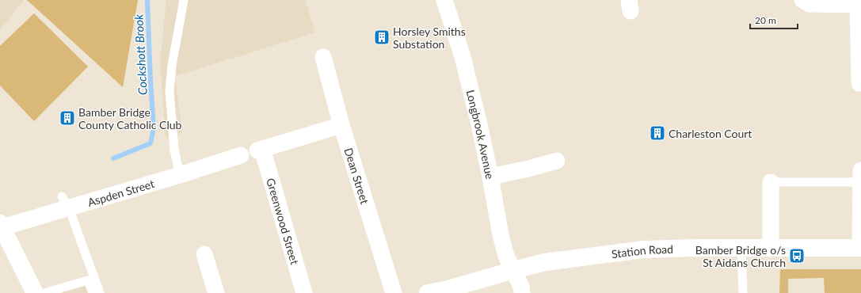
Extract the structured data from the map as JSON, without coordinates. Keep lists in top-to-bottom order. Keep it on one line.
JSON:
{"streets":{"main road":["Station Road"],"street":["Longbrook Avenue","Dean Street","Aspden Street","Greenwood Street"]},"crossings":[["Longbrook Avenue","Station Road"],["Dean Street","Greenwood Street"]],"water":["Cockshott Brook"],"places":{"building":["Horsley Smiths Substation","Bamber Bridge County Catholic Club","Charleston Court"],"bus stop":["Bamber Bridge o/s St Aidans Church"]},"scale_bar":"20 m"}
